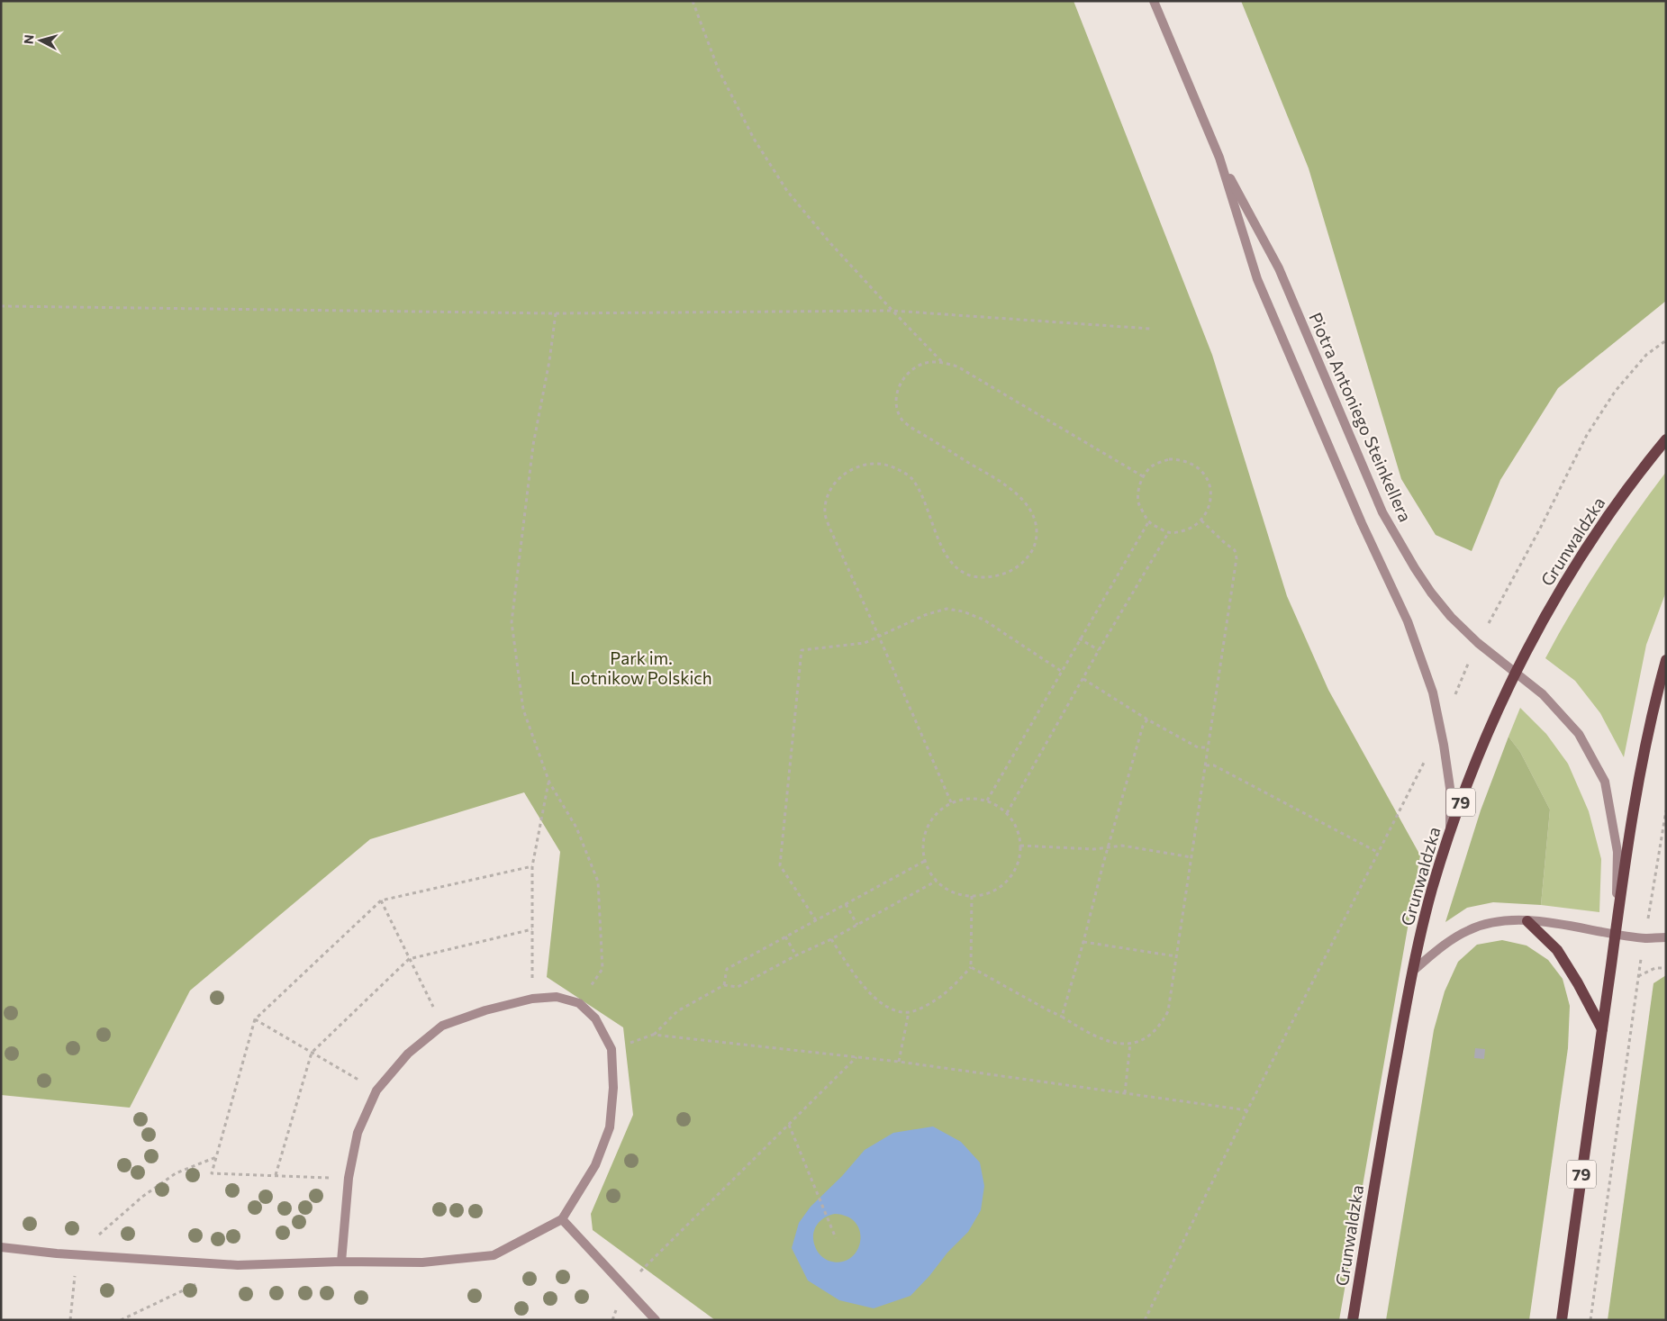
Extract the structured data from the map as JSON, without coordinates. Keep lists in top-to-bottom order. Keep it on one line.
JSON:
{"streets":{"main road":["Grunwaldzka","79"],"street":["Piotra Antoniego Steinkellera"]},"crossings":[["Piotra Antoniego Steinkellera","Grunwaldzka"],["Piotra Antoniego Steinkellera","79"]],"parks":["Park im. Lotnikow Polskich"],"north":"left"}
